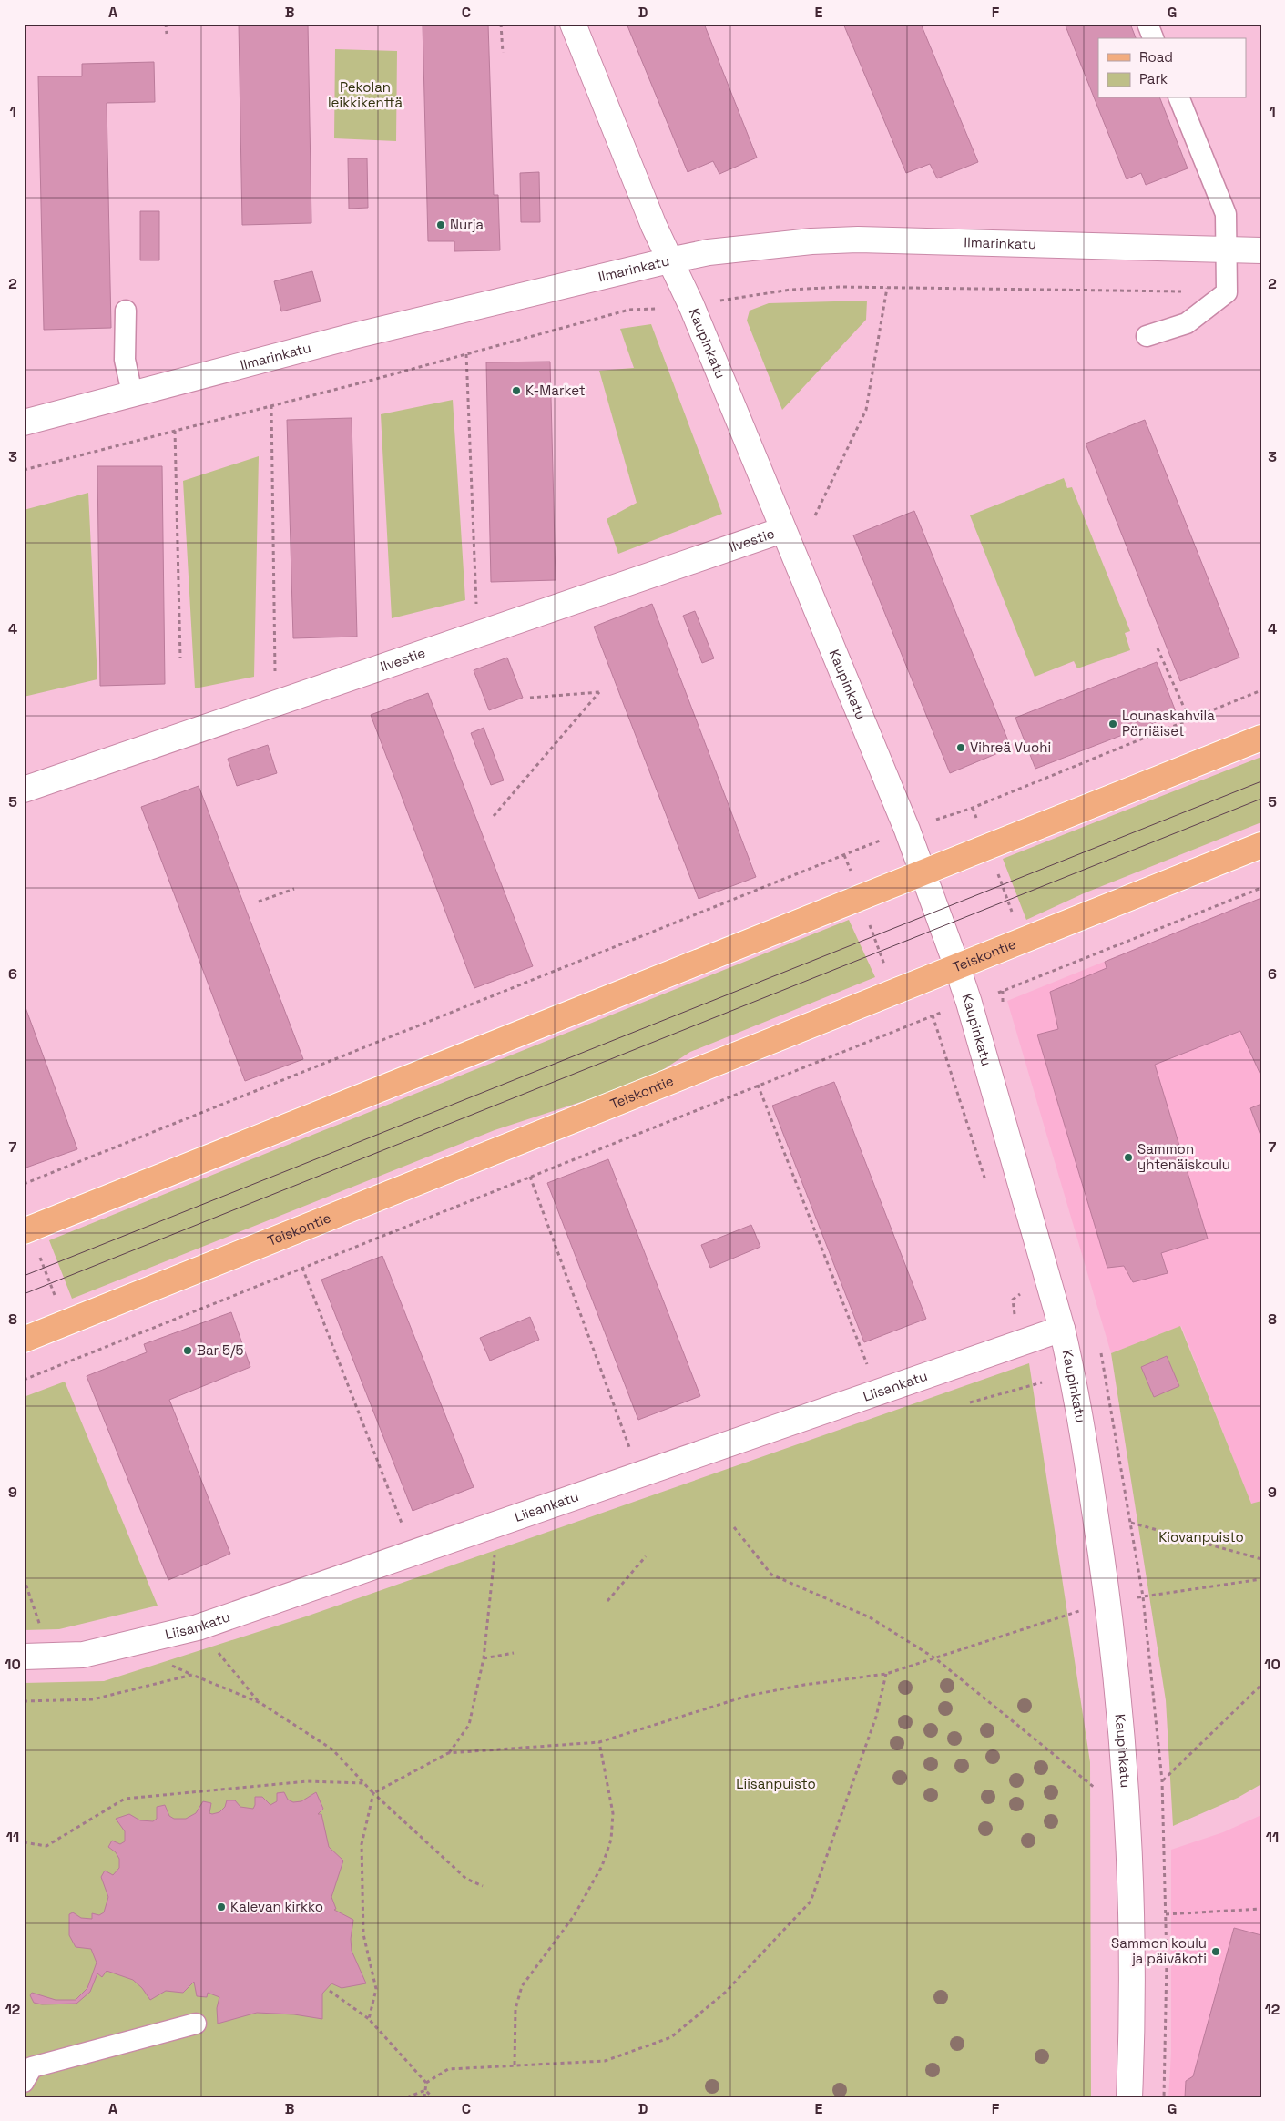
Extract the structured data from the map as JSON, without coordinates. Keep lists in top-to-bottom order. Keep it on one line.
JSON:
{"streets":{"main road":["Teiskontie"],"street":["Ilmarinkatu","Kaupinkatu","Ilvestie","Liisankatu"]},"crossings":[["Ilmarinkatu","Kaupinkatu"],["Kaupinkatu","Ilvestie"],["Kaupinkatu","Teiskontie"],["Kaupinkatu","Liisankatu"]],"parks":["Pekolan leikkikenttä","Kiovanpuisto","Liisanpuisto"],"places":["Nurja","K-Market","Lounaskahvila Pörriäiset","Vihreä Vuohi","Sammon yhtenäiskoulu","Bar 5/5","Kalevan kirkko","Sammon koulu ja päiväkoti"],"legend":["Road","Park"],"grid":{"columns":["A","B","C","D","E","F","G"],"rows":["1","2","3","4","5","6","7","8","9","10","11","12"]}}
